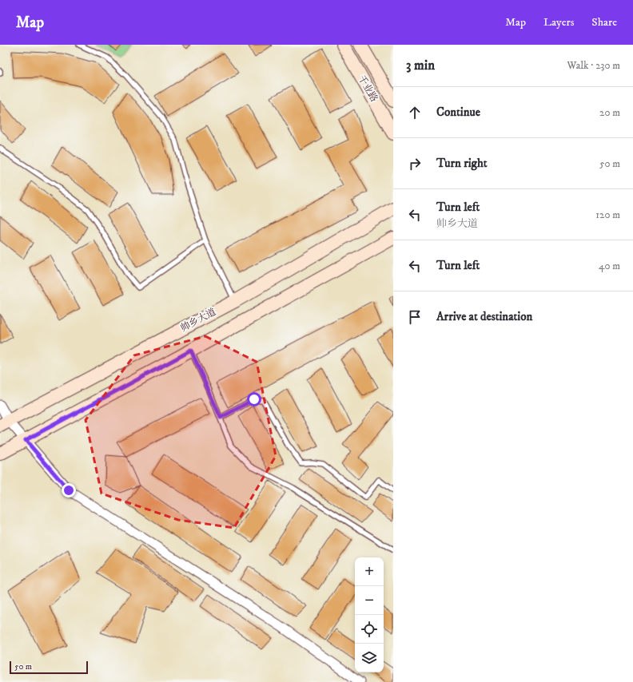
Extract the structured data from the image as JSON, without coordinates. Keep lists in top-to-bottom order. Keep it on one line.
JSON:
{"streets":{"main road":["千业路","帅乡大道"]},"scale_bar":"50 m","page":{"header":"Map","nav":["Map","Layers","Share"],"heading":["3 min","Walk · 230 m"],"list":[["Continue","20 m"],["Turn right","50 m"],["Turn left","帅乡大道","120 m"],["Turn left","40 m"],"Arrive at destination"],"map_buttons":["+","−"],"scale":"50 m"}}
